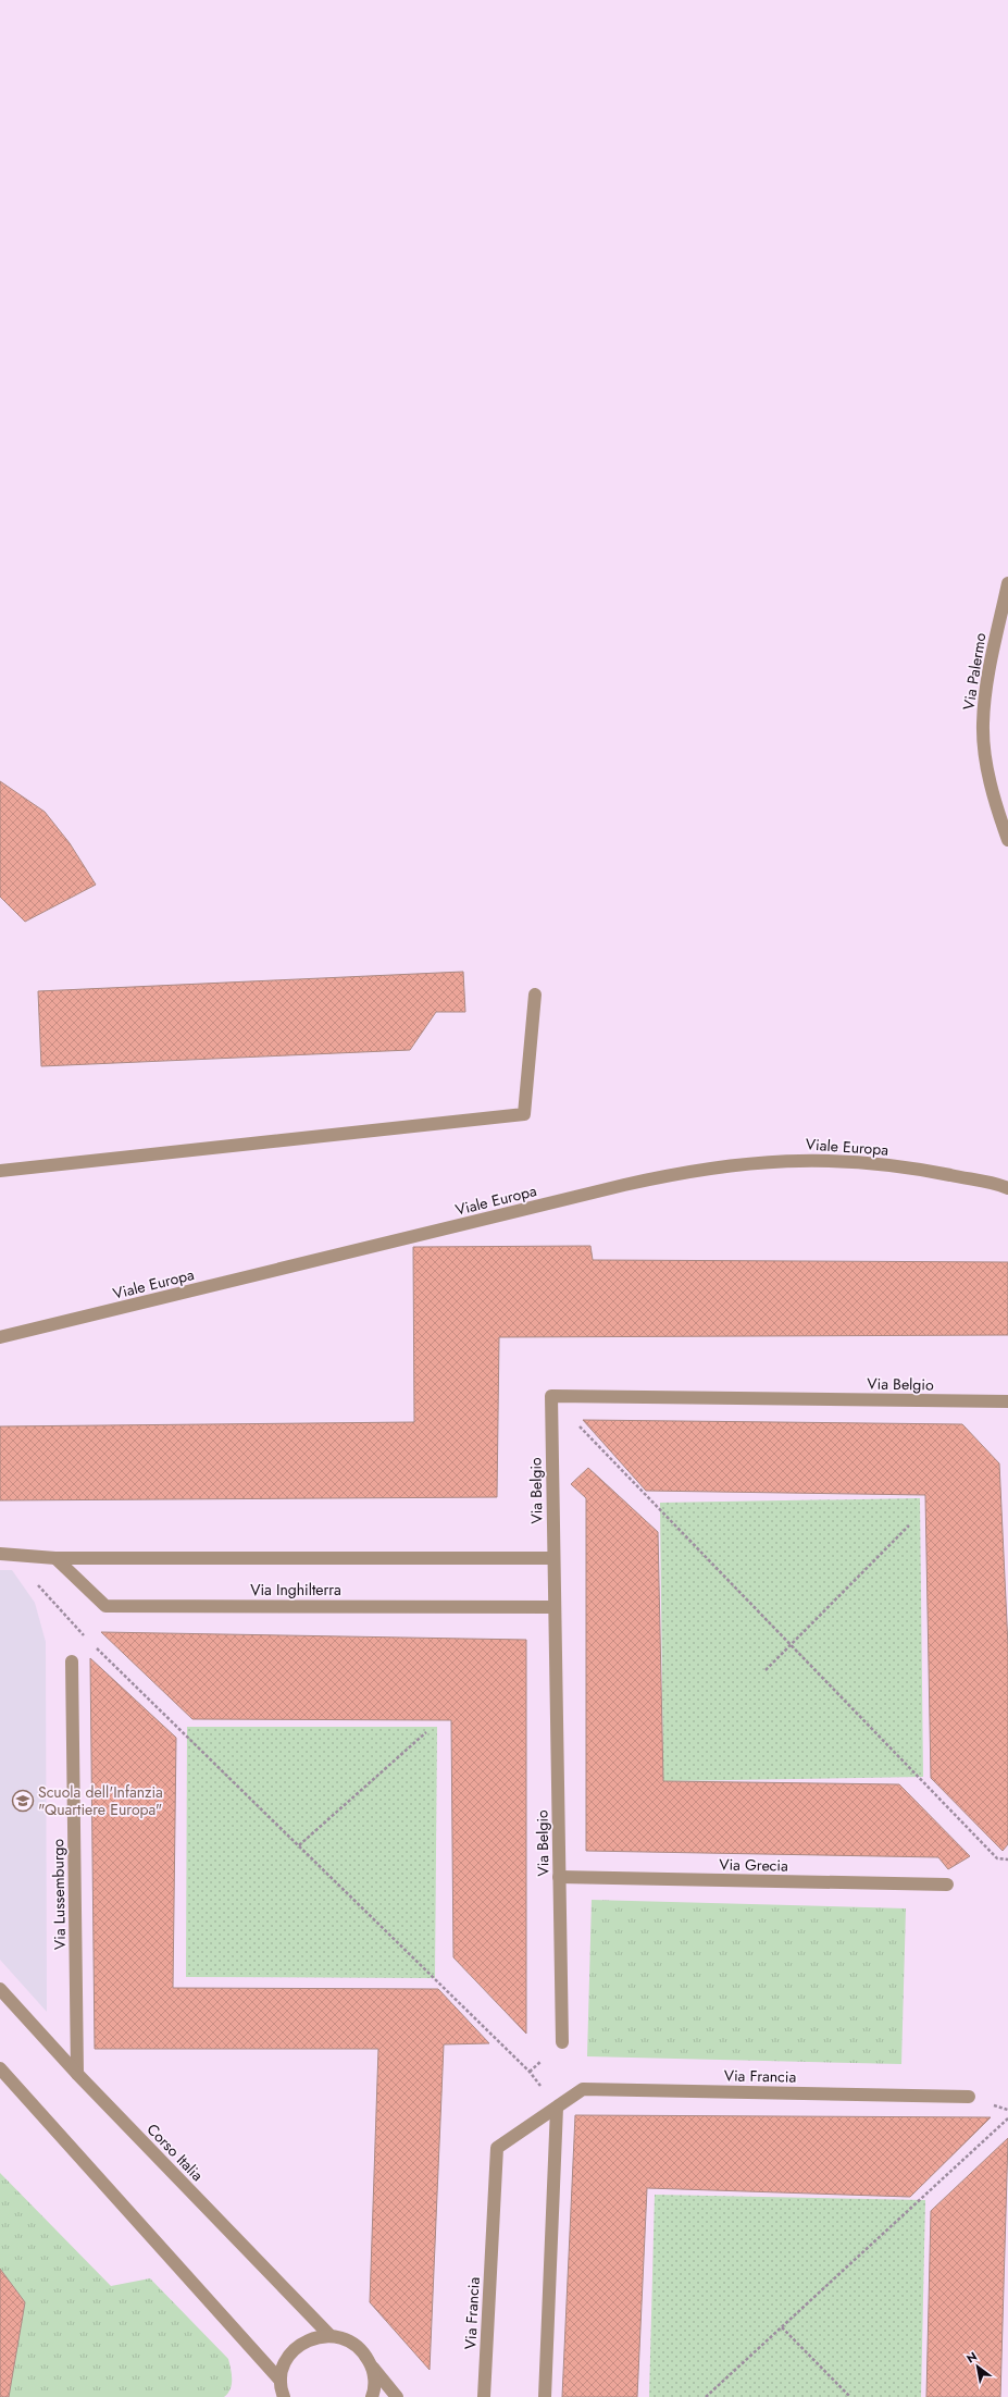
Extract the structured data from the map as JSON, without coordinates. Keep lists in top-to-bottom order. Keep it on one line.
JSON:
{"streets":{"street":["Via Palermo","Viale Europa","Via Belgio","Via Inghilterra","Via Grecia","Via Lussemburgo","Via Francia","Corso Italia"]},"crossings":[["Via Belgio","Via Inghilterra"],["Via Belgio","Via Grecia"],["Via Lussemburgo","Corso Italia"]],"places":{"school or university":["Scuola dell'Infanzia \"Quartiere Europa\""]},"north":"top left"}
